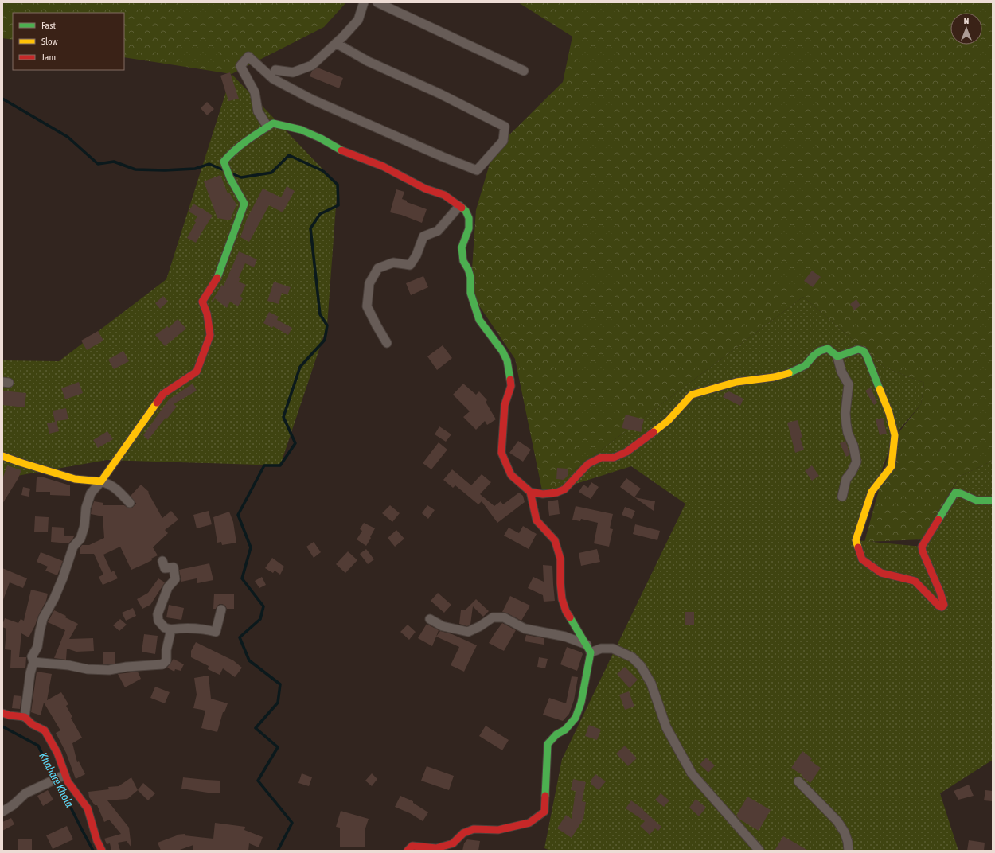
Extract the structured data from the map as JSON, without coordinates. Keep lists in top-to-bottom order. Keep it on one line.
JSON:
{"water":["Khahare Khola"],"legend":["Fast","Slow","Jam"],"north":"top"}
